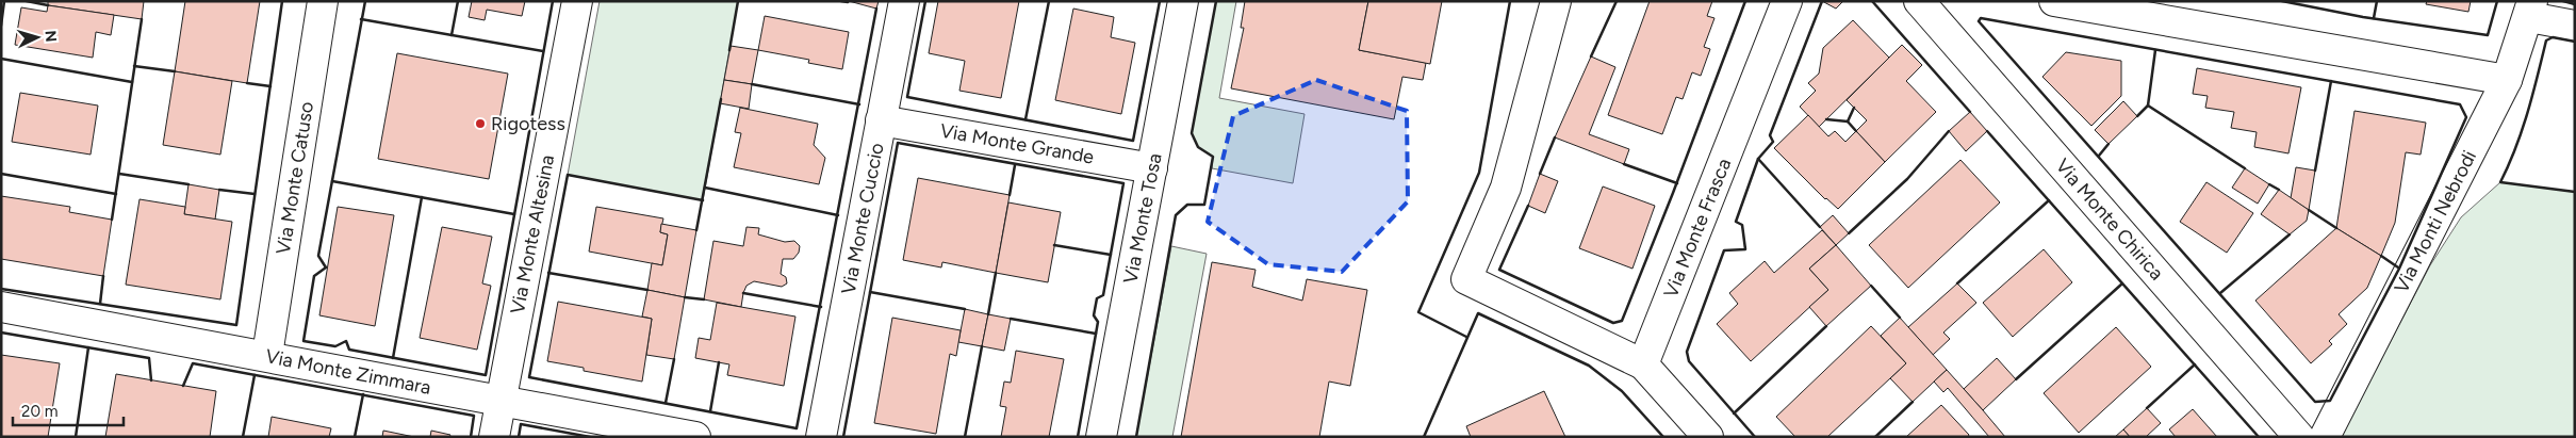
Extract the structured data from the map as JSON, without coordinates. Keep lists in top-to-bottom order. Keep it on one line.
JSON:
{"streets":{"street":["Via Monte Grande","Via Monte Catuso","Via Monte Cuccio","Via Monte Tosa","Via Monte Chirica","Via Monti Nebrodi","Via Monte Frasca","Via Monte Altesina","Via Monte Zimmara"]},"crossings":[["Via Monte Grande","Via Monte Cuccio"],["Via Monte Grande","Via Monte Tosa"],["Via Monte Catuso","Via Monte Zimmara"],["Via Monte Altesina","Via Monte Zimmara"]],"places":["Rigotess"],"scale_bar":"20 m","north":"right"}
